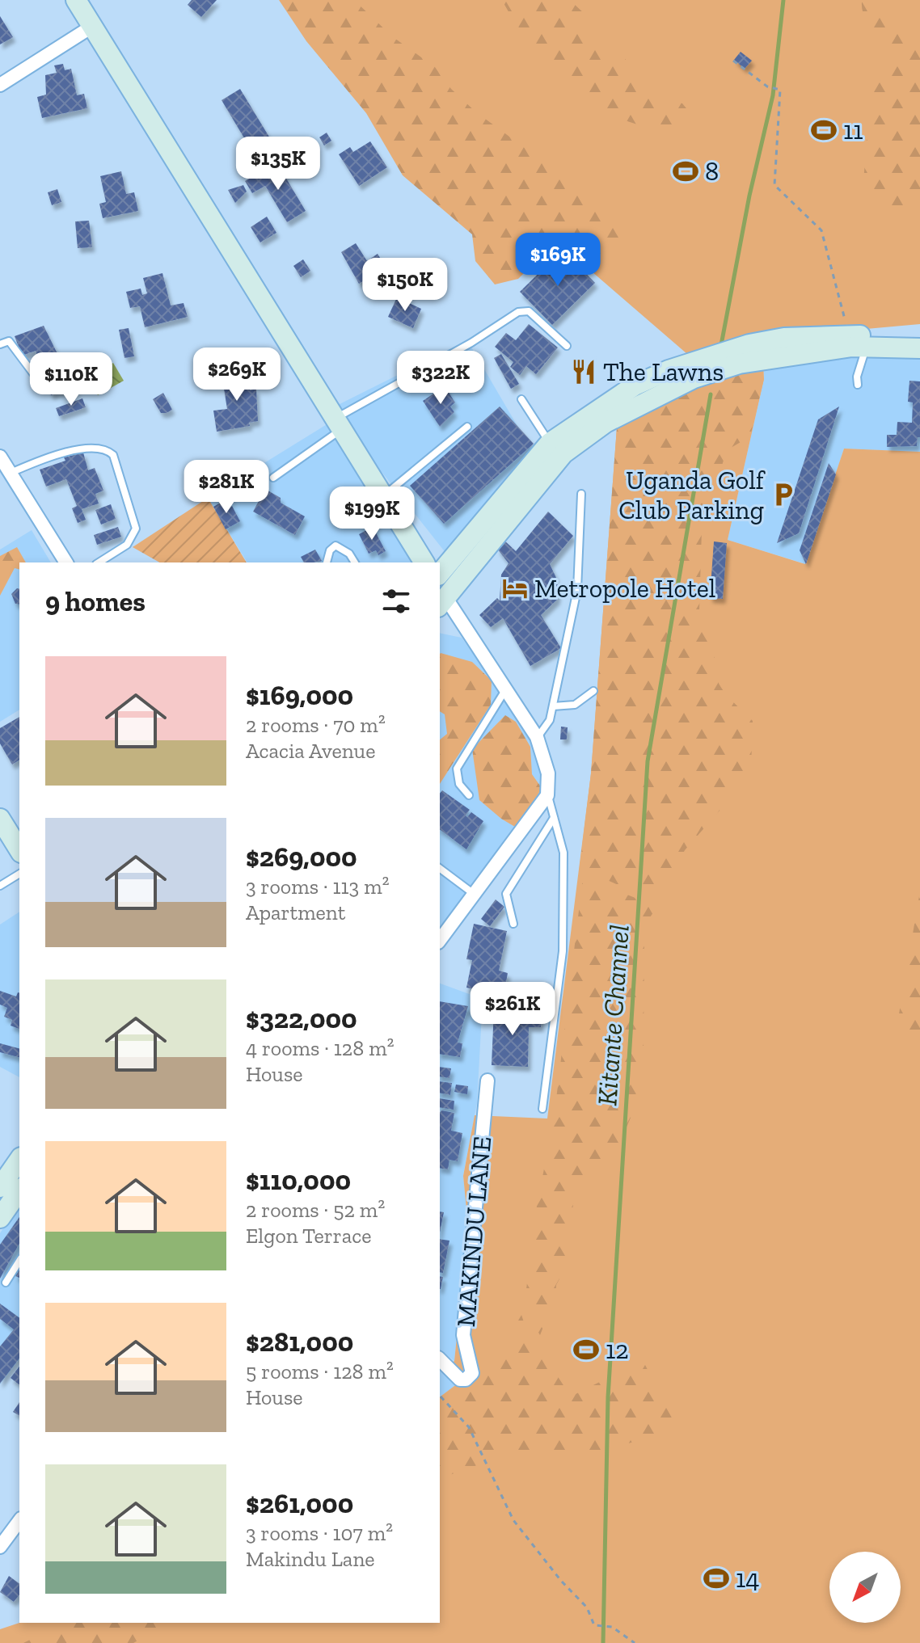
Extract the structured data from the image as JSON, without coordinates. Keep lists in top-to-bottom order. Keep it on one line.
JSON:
{"streets":{"street":["MAKINDU LANE"]},"water":["Kitante Channel"],"places":{"sports":["11","8","12","14"],"restaurant":["The Lawns"],"parking":["Uganda Golf Club Parking"],"hotel":["Metropole Hotel"]},"north":"bottom left","page":{"price":["$135K","$169K","$150K","$269K","$322K","$110K","$281K","$199K","$261K"],"heading":"9 homes","list":[{"name":"$169,000","note":"2 rooms · 70 m² · Acacia Avenue"},{"name":"$269,000","note":"3 rooms · 113 m² · Apartment"},{"name":"$322,000","note":"4 rooms · 128 m² · House"},{"name":"$110,000","note":"2 rooms · 52 m² · Elgon Terrace"},{"name":"$281,000","note":"5 rooms · 128 m² · House"},{"name":"$261,000","note":"3 rooms · 107 m² · Makindu Lane"}]}}
